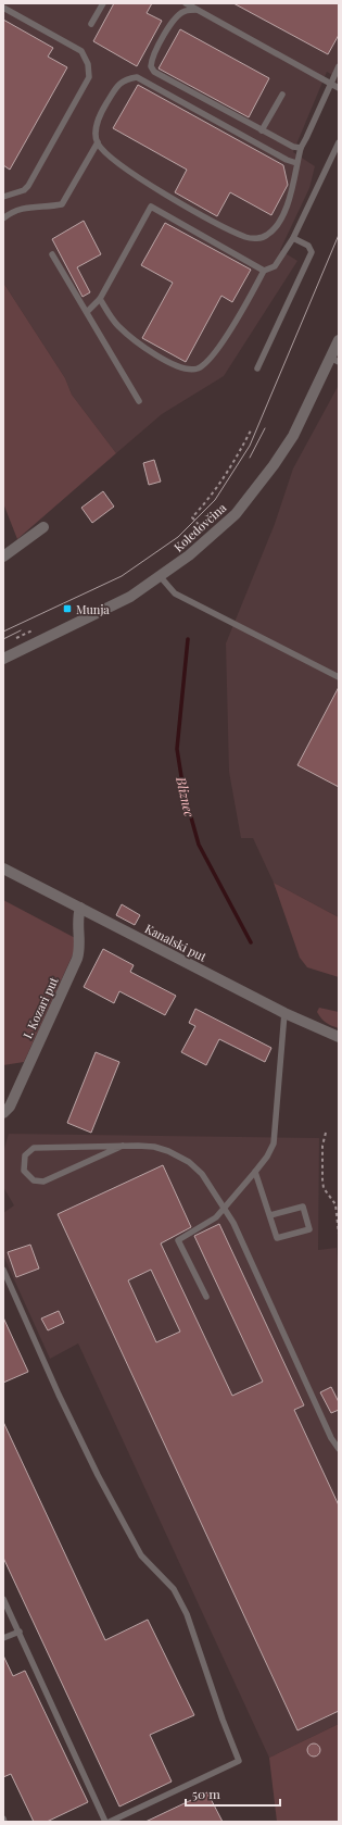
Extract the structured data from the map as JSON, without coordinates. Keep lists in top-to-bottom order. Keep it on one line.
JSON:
{"streets":{"street":["Koledovčina","Kanalski put","I. Kozari put"]},"crossings":[["Kanalski put","I. Kozari put"]],"water":["Bliznec"],"places":{"transit":["Munja"]},"scale_bar":"50 m"}
